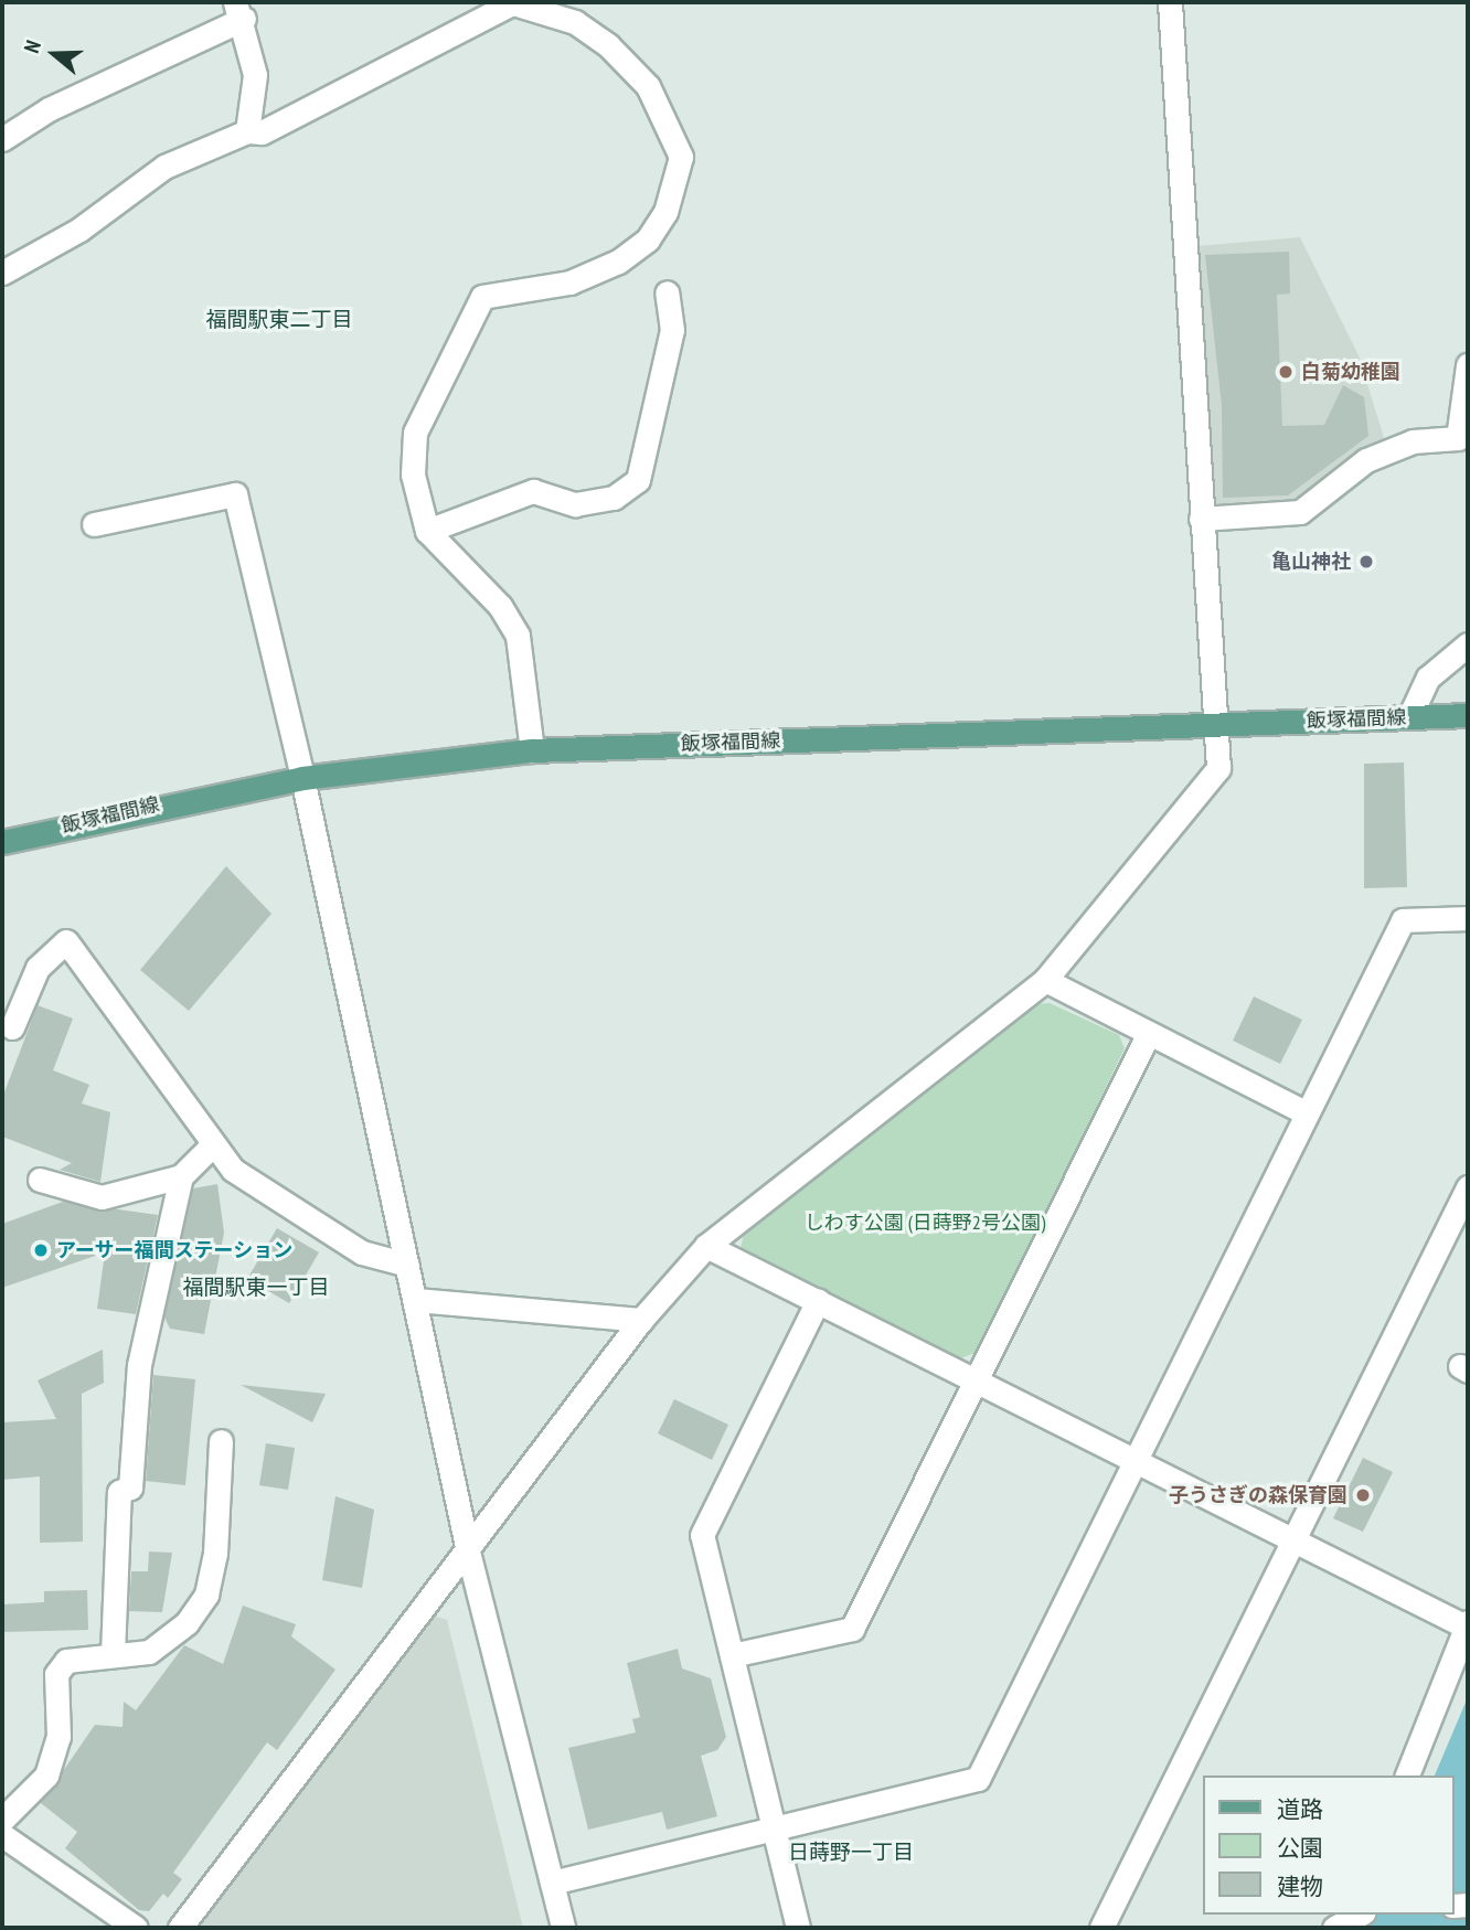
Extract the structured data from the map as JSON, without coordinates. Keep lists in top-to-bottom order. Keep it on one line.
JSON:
{"streets":{"main road":["飯塚福間線"]},"districts":["福間駅東二丁目","福間駅東一丁目","日蒔野一丁目"],"parks":["しわす公園 (日蒔野2号公園)"],"places":["白菊幼稚園","亀山神社","アーサー福間ステーション","子うさぎの森保育園"],"legend":["道路","公園","建物"],"north":"left"}
